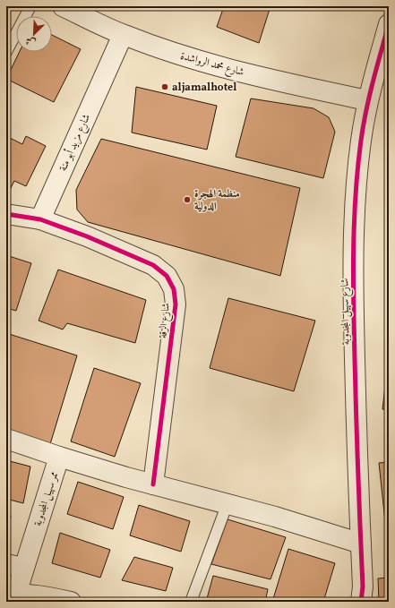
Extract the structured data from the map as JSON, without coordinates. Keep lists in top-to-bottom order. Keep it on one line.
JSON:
{"streets":{"street":["شارع محمد الرواشدة","شارع مزيد أبو منة","شارع سهيل المجدوبة","شارع الرقة","ممر سهيل المجدوبة"]},"crossings":[["شارع محمد الرواشدة","شارع مزيد أبو منة"],["شارع محمد الرواشدة","شارع سهيل المجدوبة"],["شارع مزيد أبو منة","شارع الرقة"]],"places":["aljamalhotel","منظمة الهجرة الدولية"],"north":"bottom left"}
